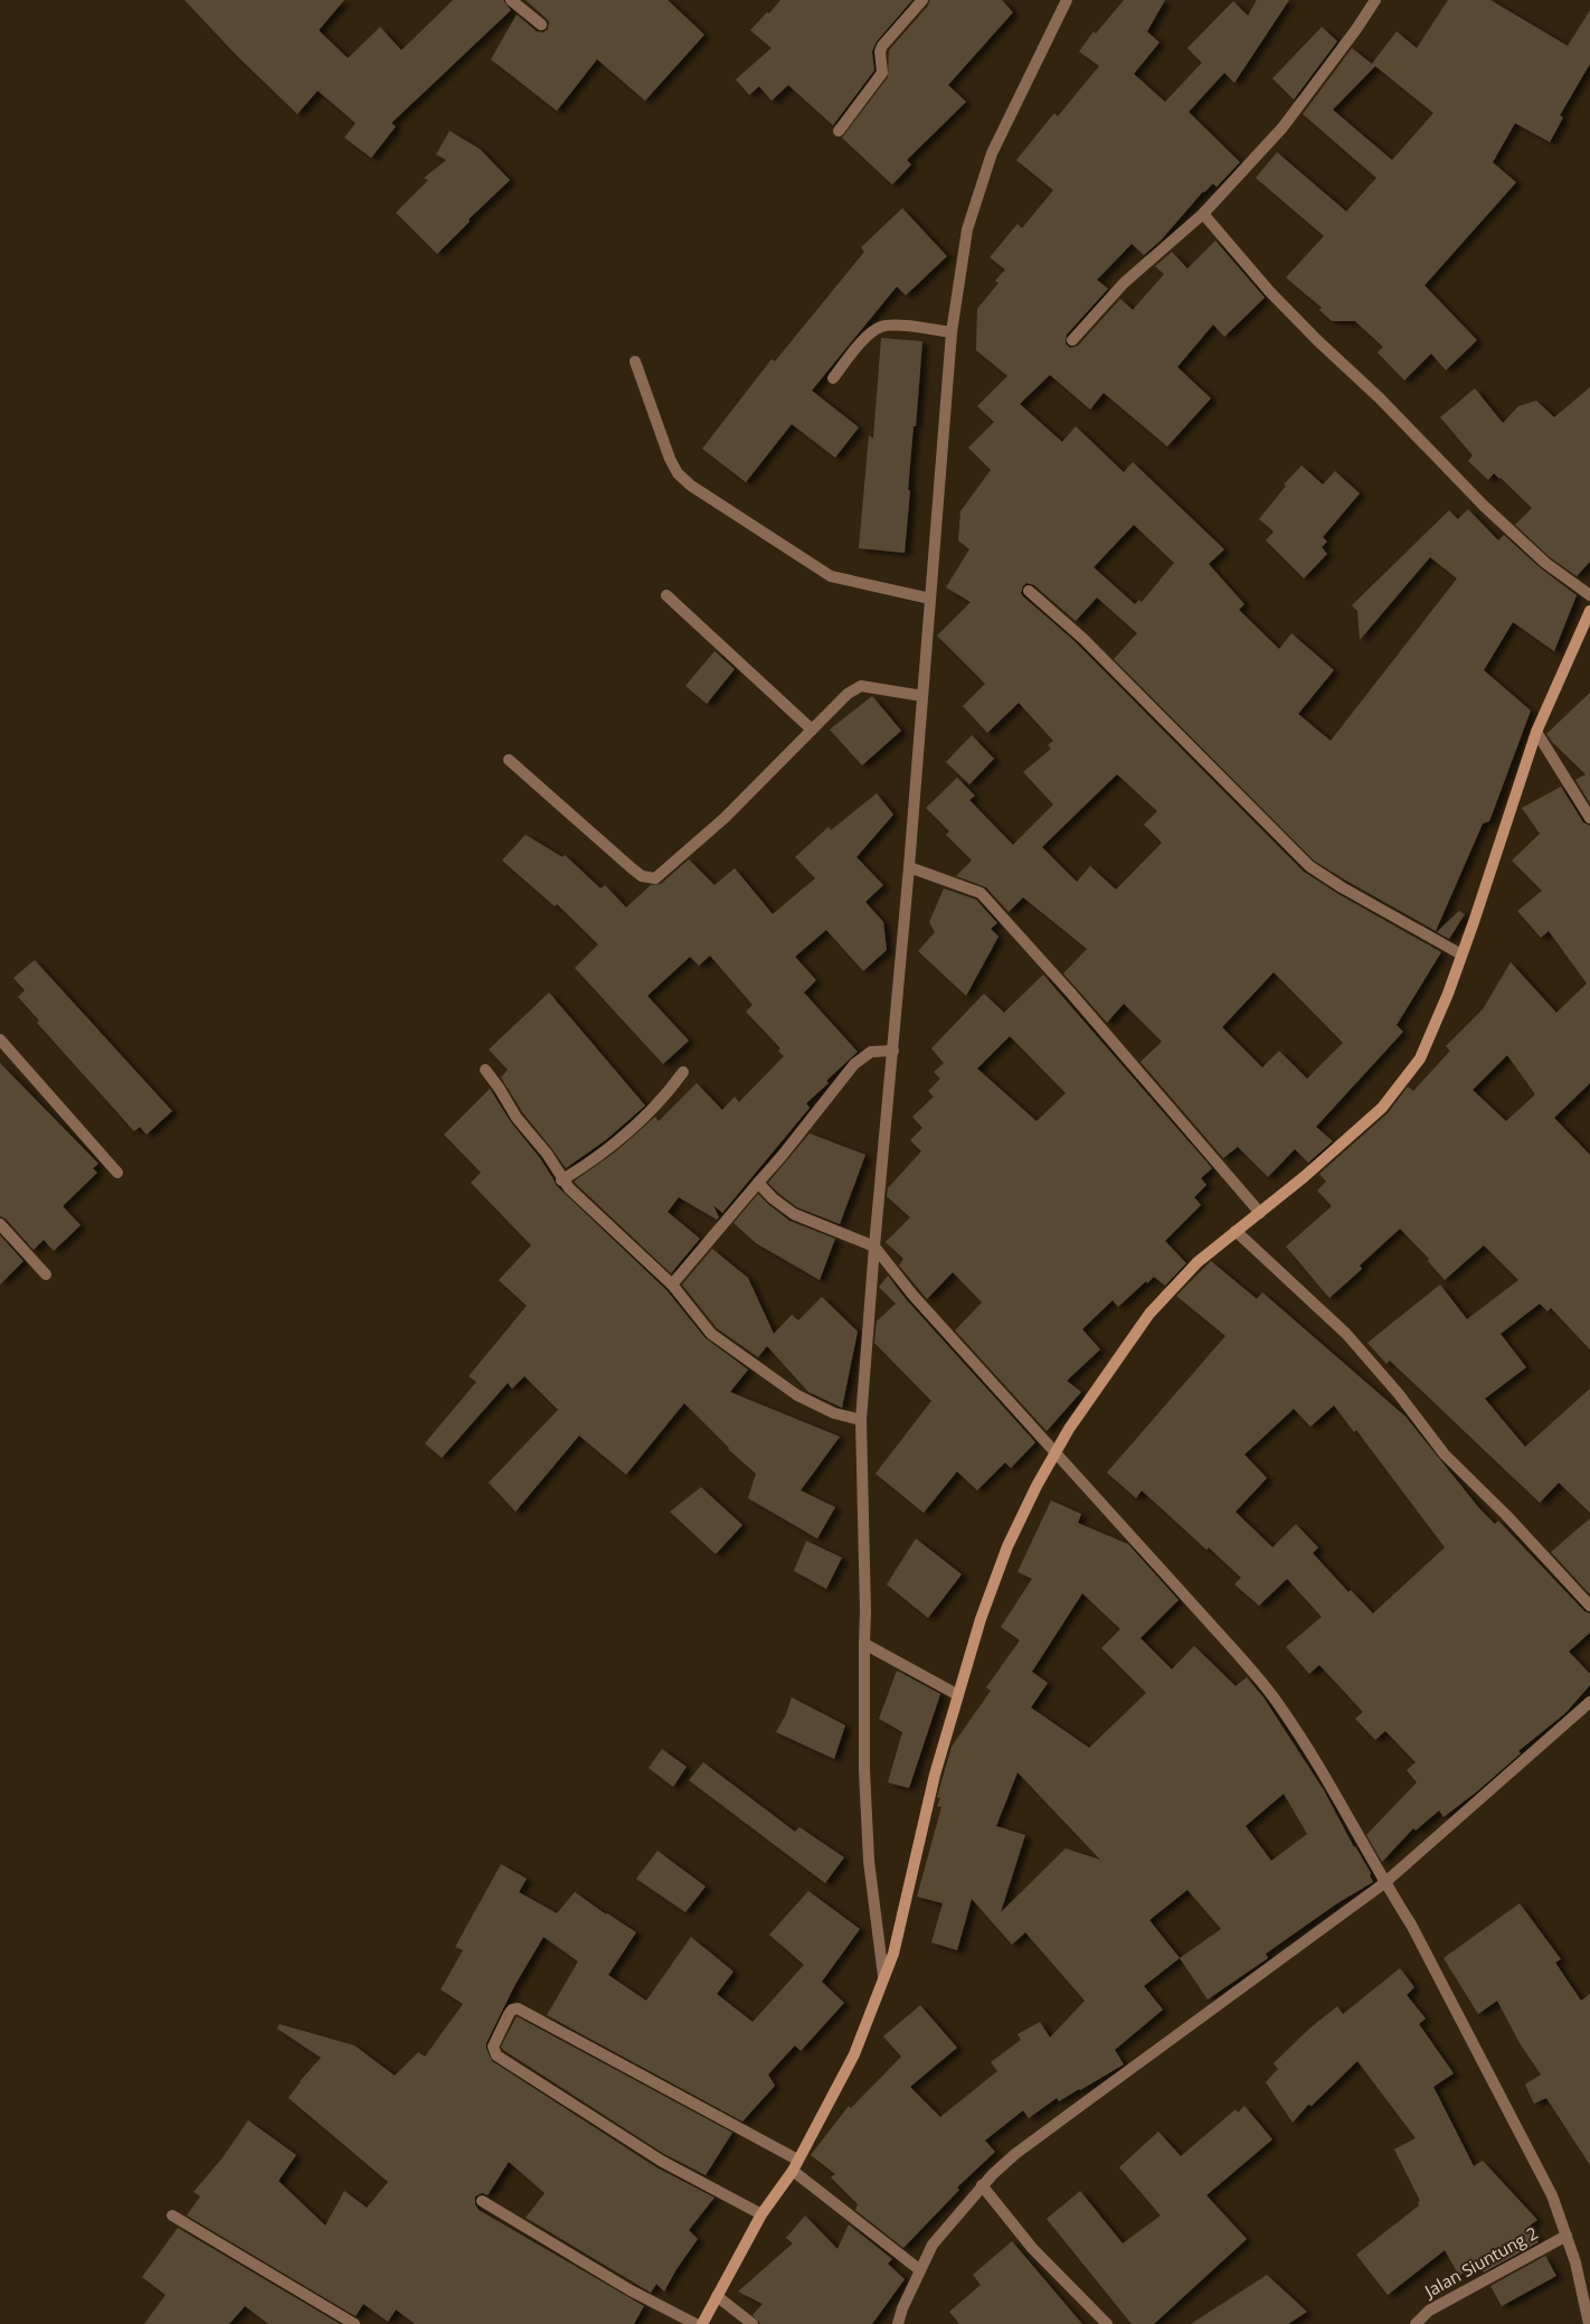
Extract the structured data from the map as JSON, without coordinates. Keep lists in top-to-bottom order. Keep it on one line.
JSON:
{"streets":{"street":["Jalan Siuntung 2"]}}
